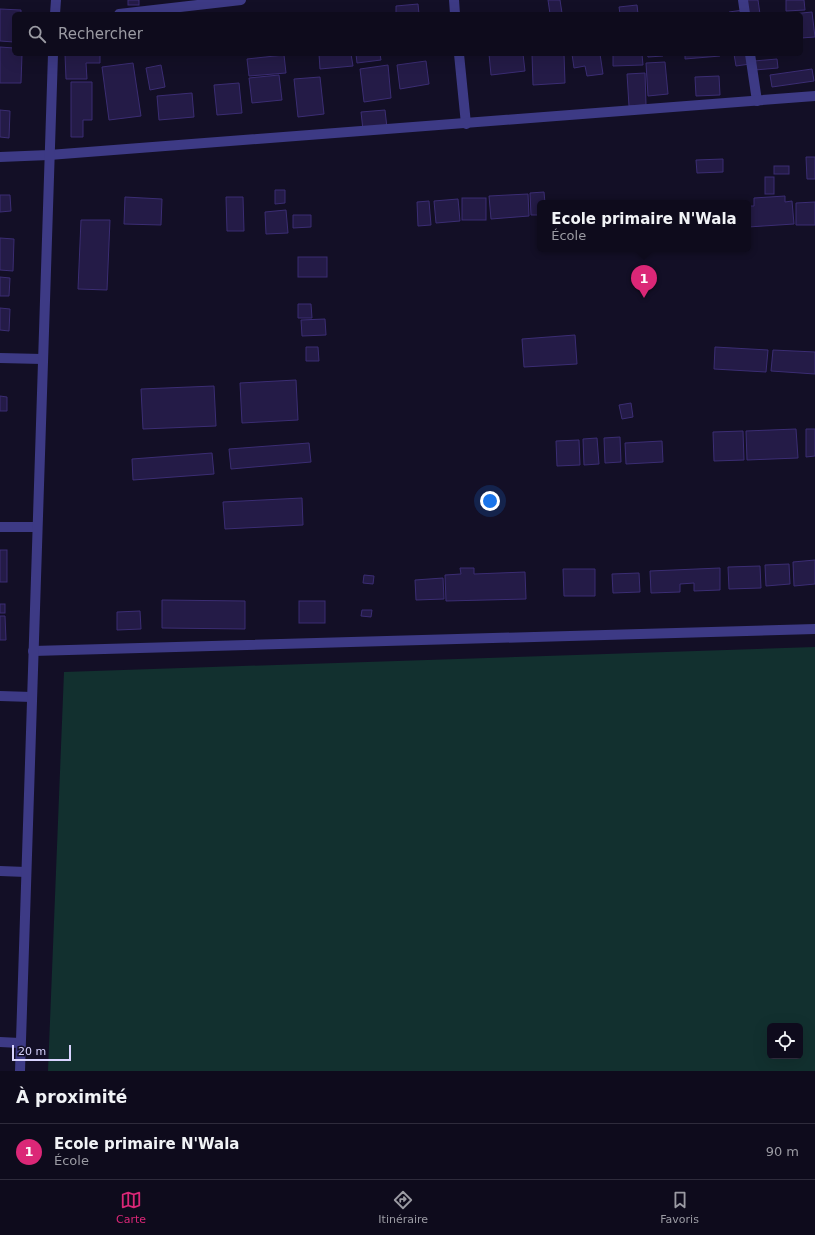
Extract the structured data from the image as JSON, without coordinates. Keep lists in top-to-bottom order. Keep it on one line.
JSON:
{"scale_bar":"20 m","page":{"search":"Rechercher","popup":["Ecole primaire N'Wala","École"],"pins":"1","scale":"20 m","heading":"À proximité","list":[{"mark":"1","name":"Ecole primaire N'Wala","note":"École","value":"90 m"}],"nav":["Carte","Itinéraire","Favoris"]}}
